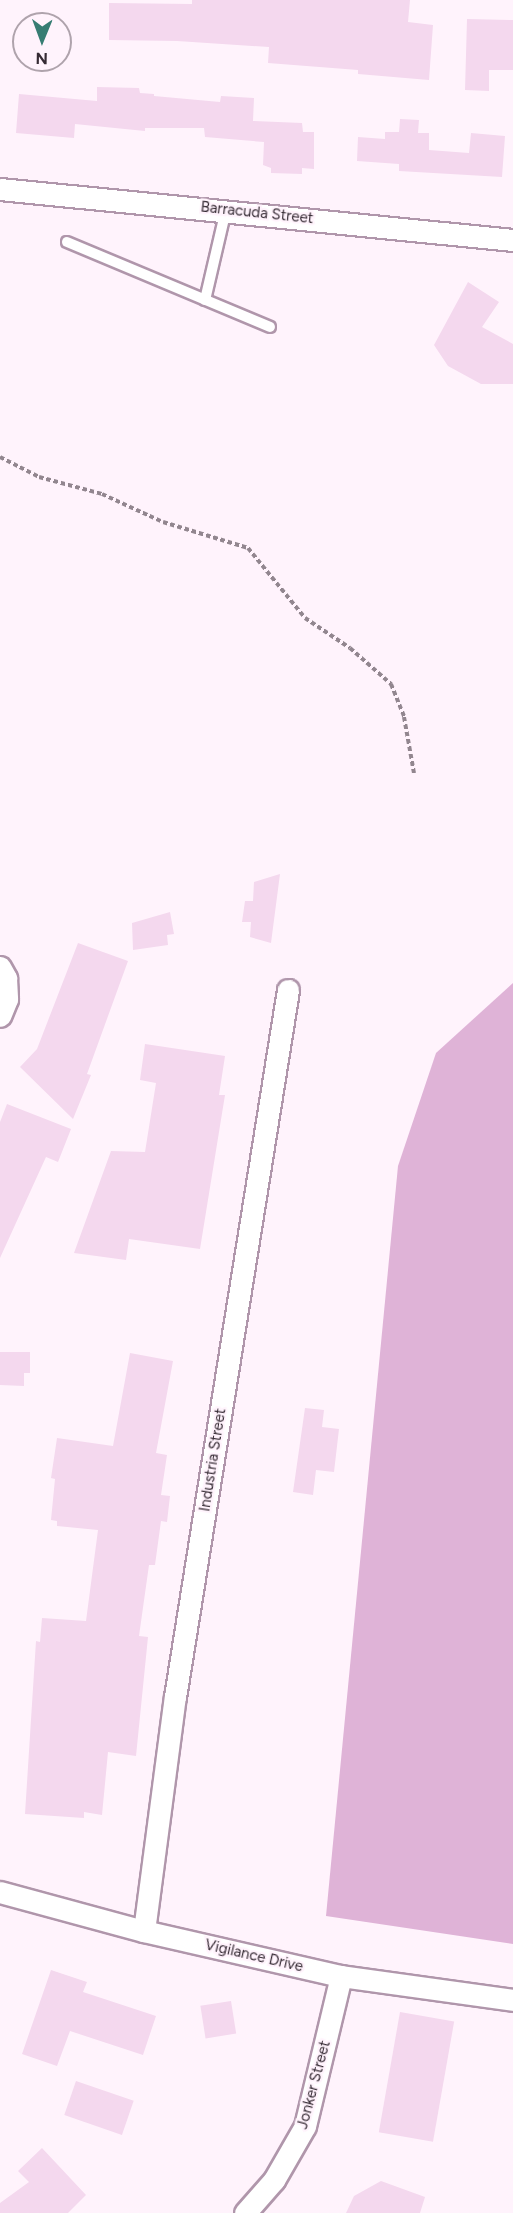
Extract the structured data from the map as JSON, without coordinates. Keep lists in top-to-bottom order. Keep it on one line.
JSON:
{"streets":{"street":["Barracuda Street","Industria Street","Vigilance Drive","Jonker Street"]},"crossings":[["Industria Street","Vigilance Drive"],["Vigilance Drive","Jonker Street"]],"north":"bottom"}
